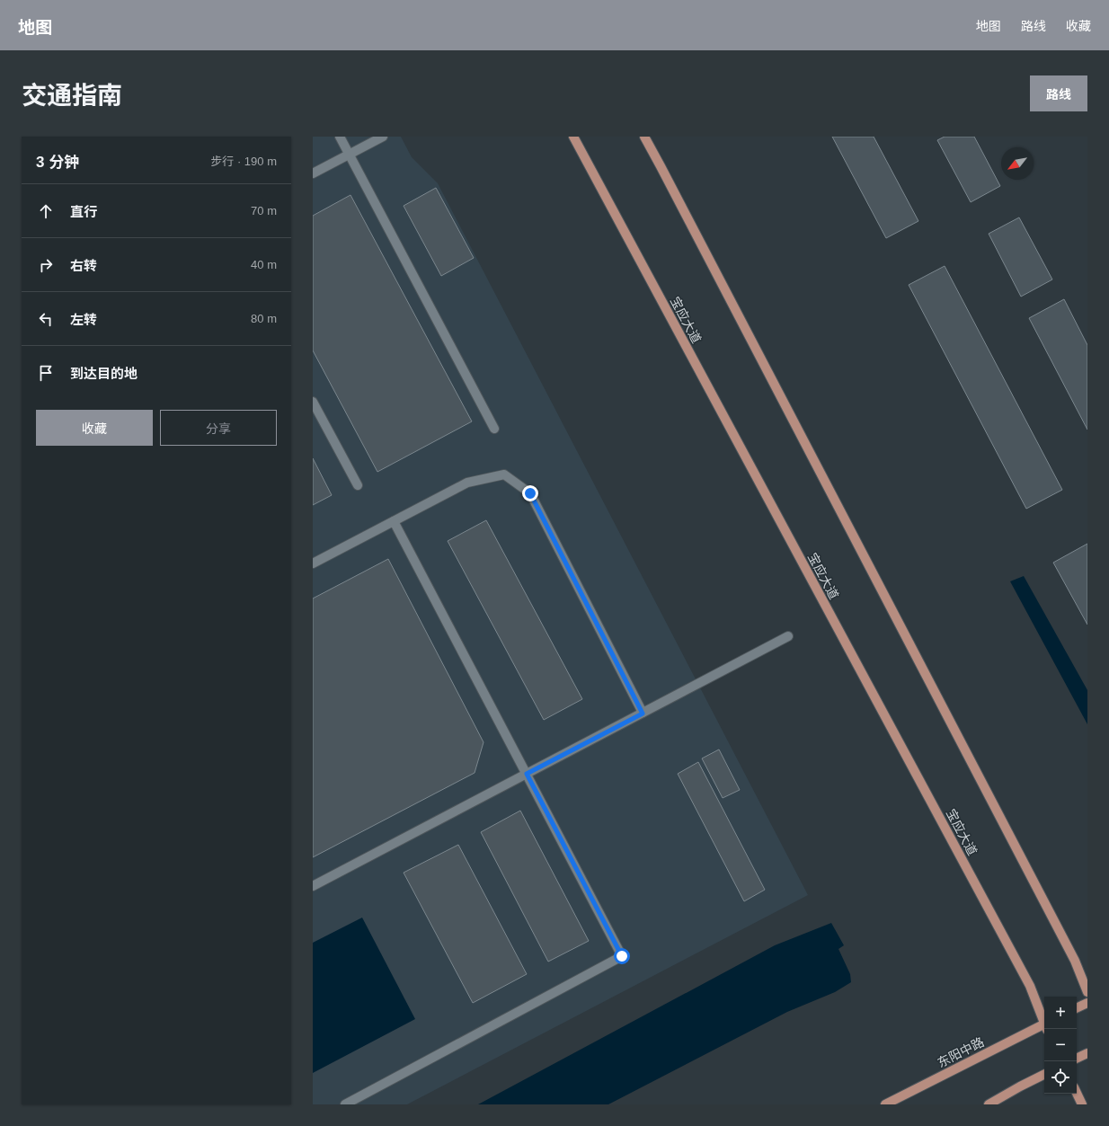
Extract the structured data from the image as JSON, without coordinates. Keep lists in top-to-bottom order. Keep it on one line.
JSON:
{"streets":{"main road":["宝应大道","东阳中路"]},"north":"bottom left","page":{"header":"地图","nav":["地图","路线","收藏"],"title":"交通指南","buttons":["路线",["收藏","分享"]],"heading":["3 分钟","步行 · 190 m"],"list":[["直行","70 m"],["右转","40 m"],["左转","80 m"],"到达目的地"],"map_buttons":["+","−"]}}
